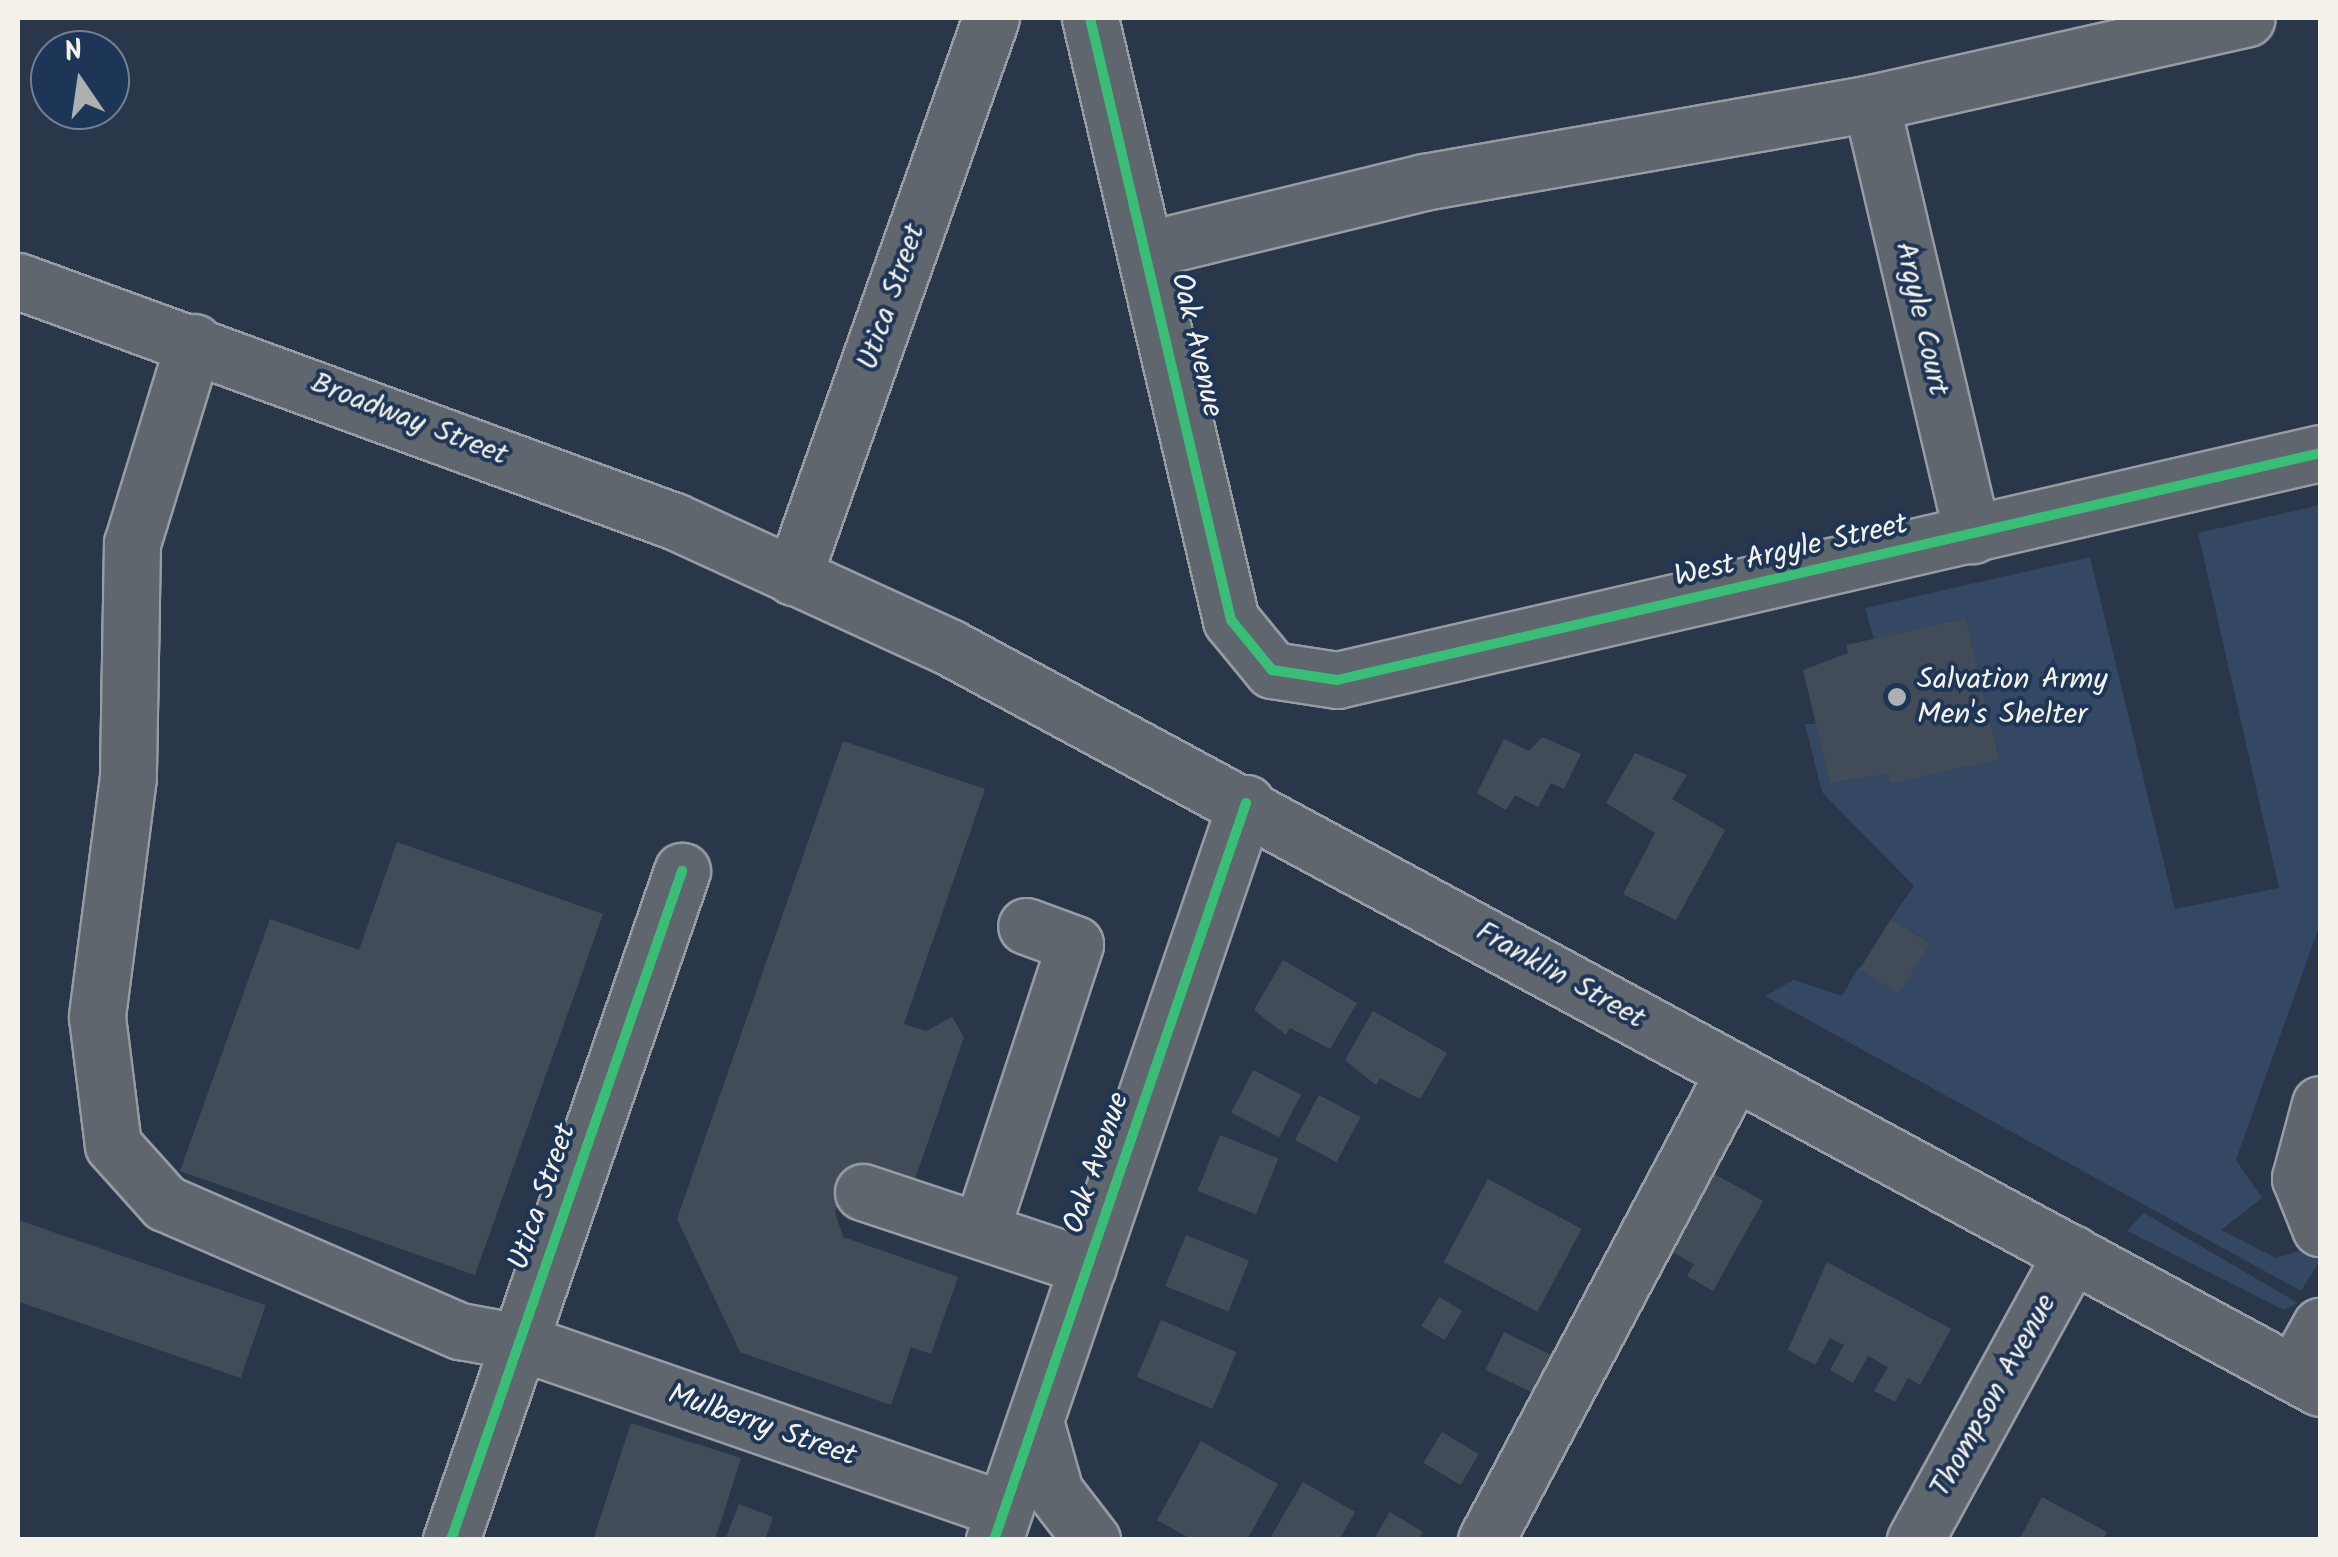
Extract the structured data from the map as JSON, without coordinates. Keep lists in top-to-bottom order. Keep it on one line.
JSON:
{"streets":{"street":["Utica Street","Argyle Court","Oak Avenue","Broadway Street","West Argyle Street","Franklin Street","Thompson Avenue","Mulberry Street"]},"crossings":[["Utica Street","Broadway Street"],["Utica Street","Franklin Street"],["Utica Street","Mulberry Street"],["Argyle Court","West Argyle Street"],["Oak Avenue","West Argyle Street"],["Oak Avenue","Franklin Street"],["Oak Avenue","Mulberry Street"],["Broadway Street","Franklin Street"],["Broadway Street","Mulberry Street"],["Franklin Street","Thompson Avenue"]],"places":["Salvation Army Men's Shelter"],"north":"top"}
